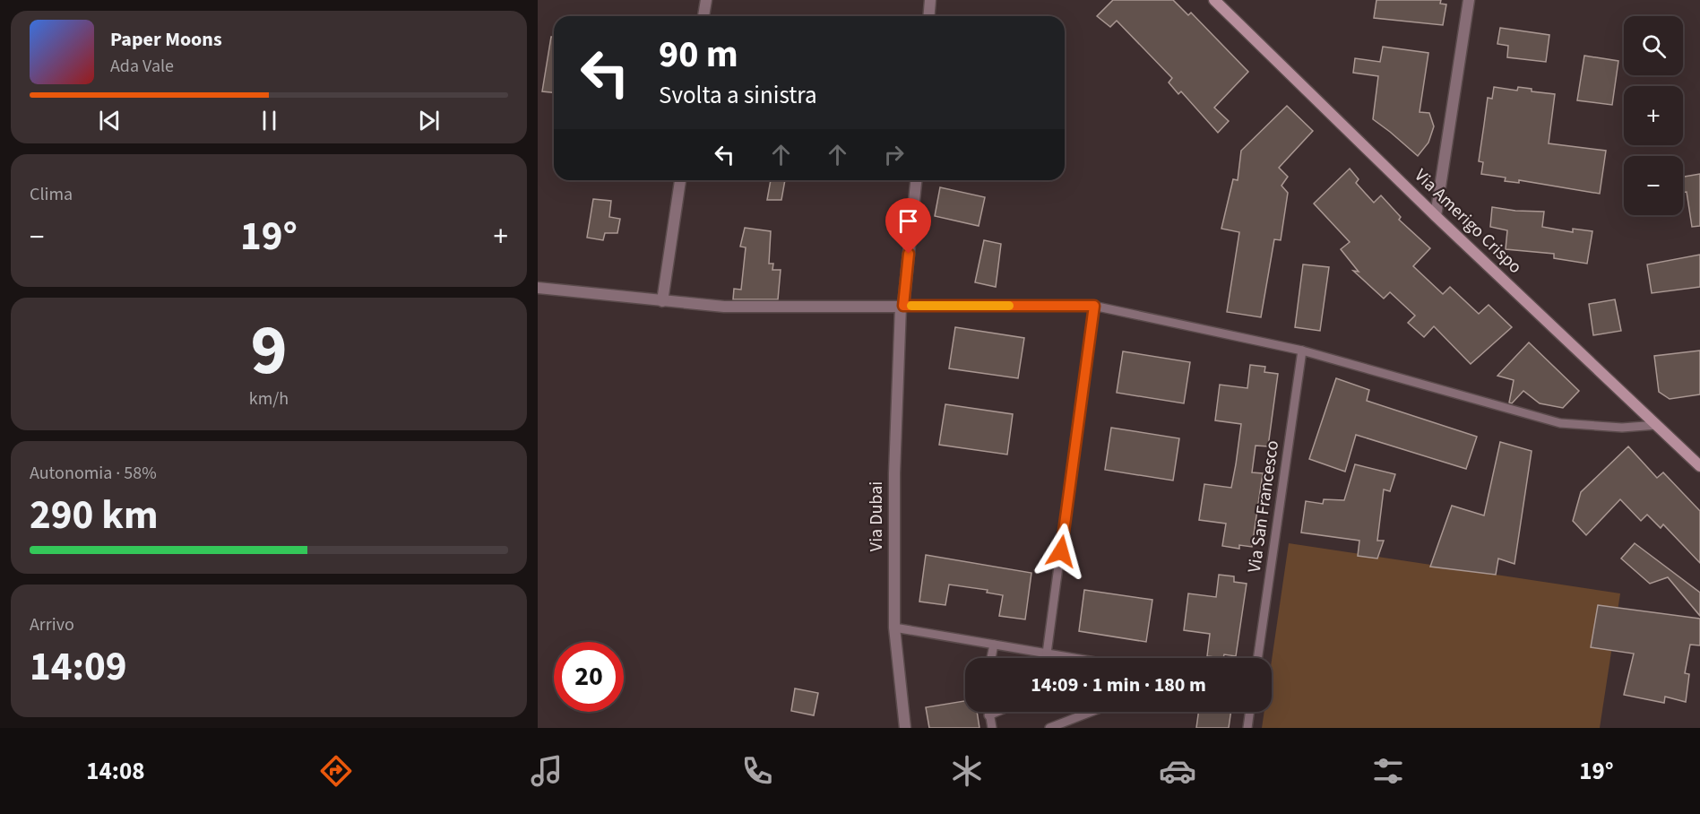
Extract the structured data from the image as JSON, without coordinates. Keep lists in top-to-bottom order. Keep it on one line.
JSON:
{"streets":{"street":["Via Amerigo Crispo","Via Dubai"],"lane":["Via San Francesco"]},"page":{"map_buttons":["+","−"],"turn":["90 m","Svolta a sinistra"],"song":["Paper Moons","Ada Vale"],"tile":["Clima",["9","km/h"],["Autonomia · 58%","290 km"],["Arrivo","14:09"]],"heat":["−","19°","+"],"limit":"20","trip":"14:09 · 1 min · 180 m","tabs":["14:08","19°"]}}
